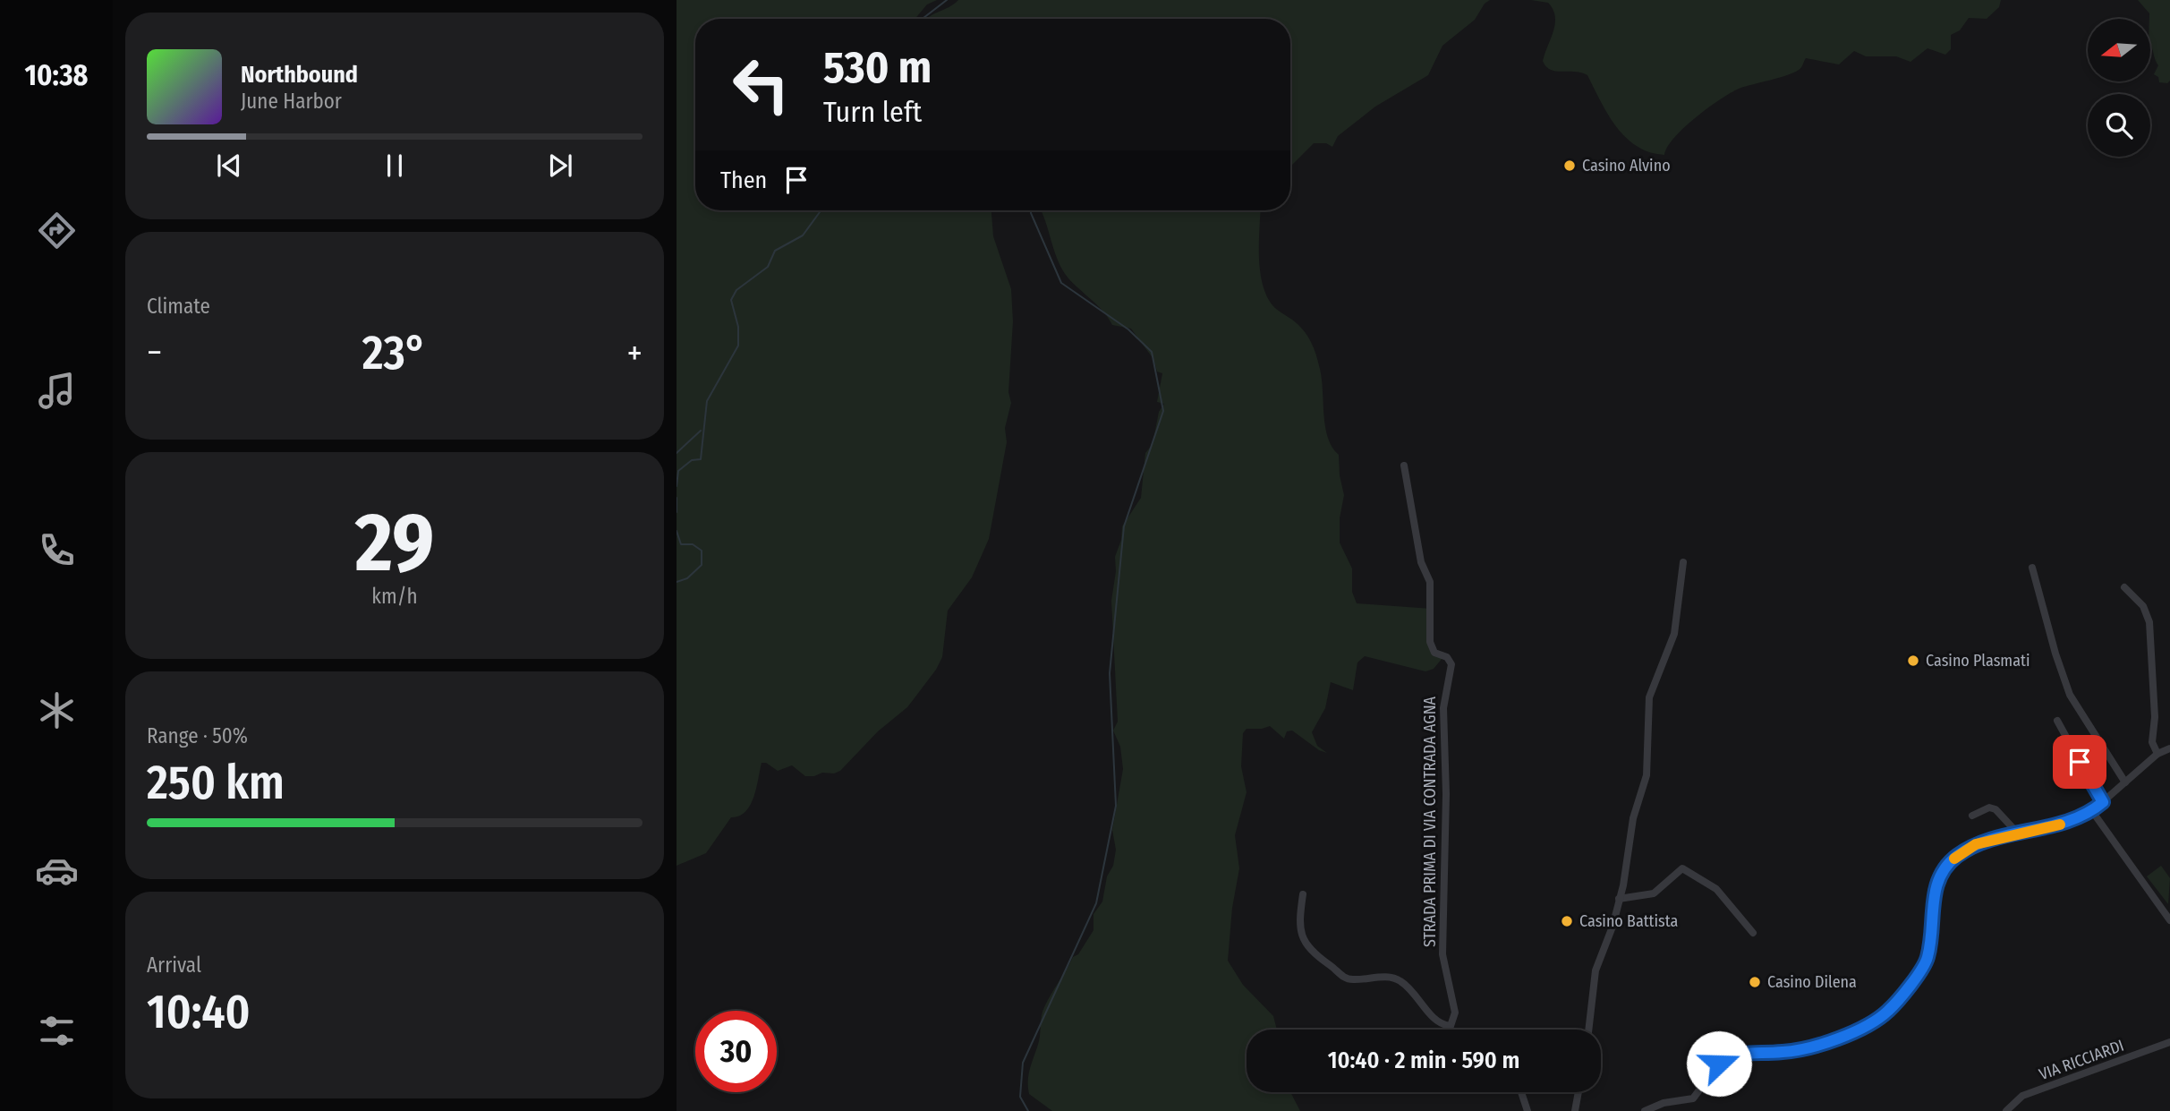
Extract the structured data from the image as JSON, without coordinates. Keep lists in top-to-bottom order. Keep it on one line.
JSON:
{"streets":{"street":["STRADA PRIMA DI VIA CONTRADA AGNA","VIA RICCIARDI"]},"places":["Casino Alvino","Casino Plasmati","Casino Battista","Casino Dilena"],"north":"left","page":{"tabs":"10:38","turn":["530 m","Turn left"],"song":["Northbound","June Harbor"],"then":"Then","tile":["Climate",["29","km/h"],["Range · 50%","250 km"],["Arrival","10:40"]],"heat":["−","23°","+"],"limit":"30","trip":"10:40 · 2 min · 590 m"}}
